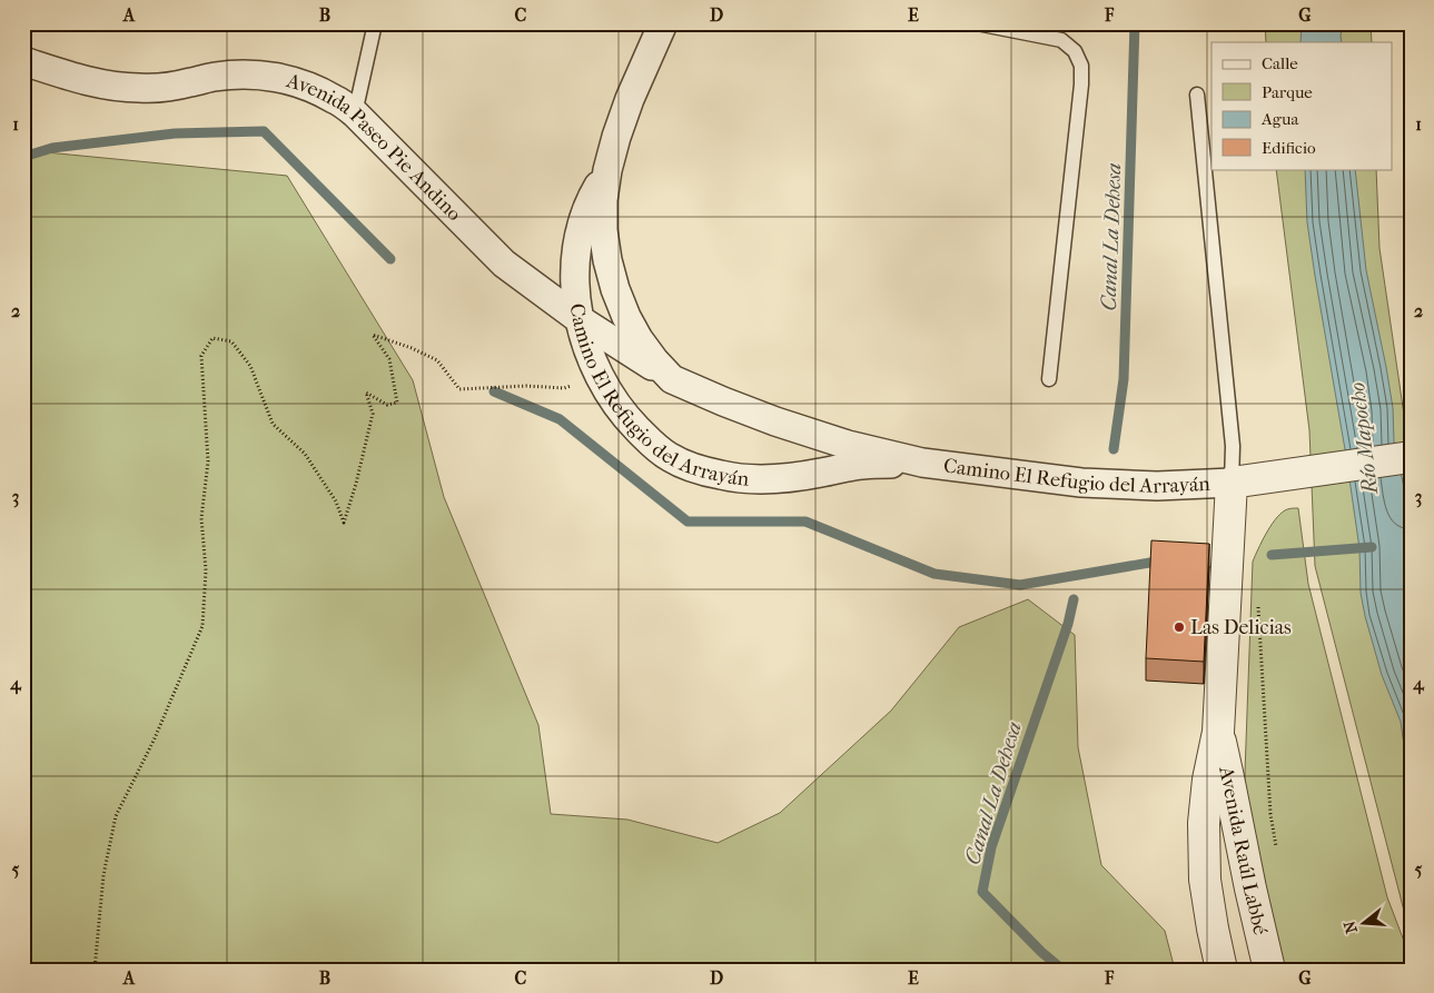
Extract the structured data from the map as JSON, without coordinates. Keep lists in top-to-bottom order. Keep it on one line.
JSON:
{"streets":{"street":["Avenida Paseo Pie Andino","Camino El Refugio del Arrayán","Avenida Raúl Labbé"]},"crossings":[["Avenida Paseo Pie Andino","Camino El Refugio del Arrayán"],["Camino El Refugio del Arrayán","Avenida Raúl Labbé"]],"water":["Canal La Dehesa","Río Mapocho"],"places":["Las Delicias"],"legend":["Calle","Parque","Agua","Edificio"],"north":"left","grid":{"columns":["A","B","C","D","E","F","G"],"rows":["1","2","3","4","5"]}}
